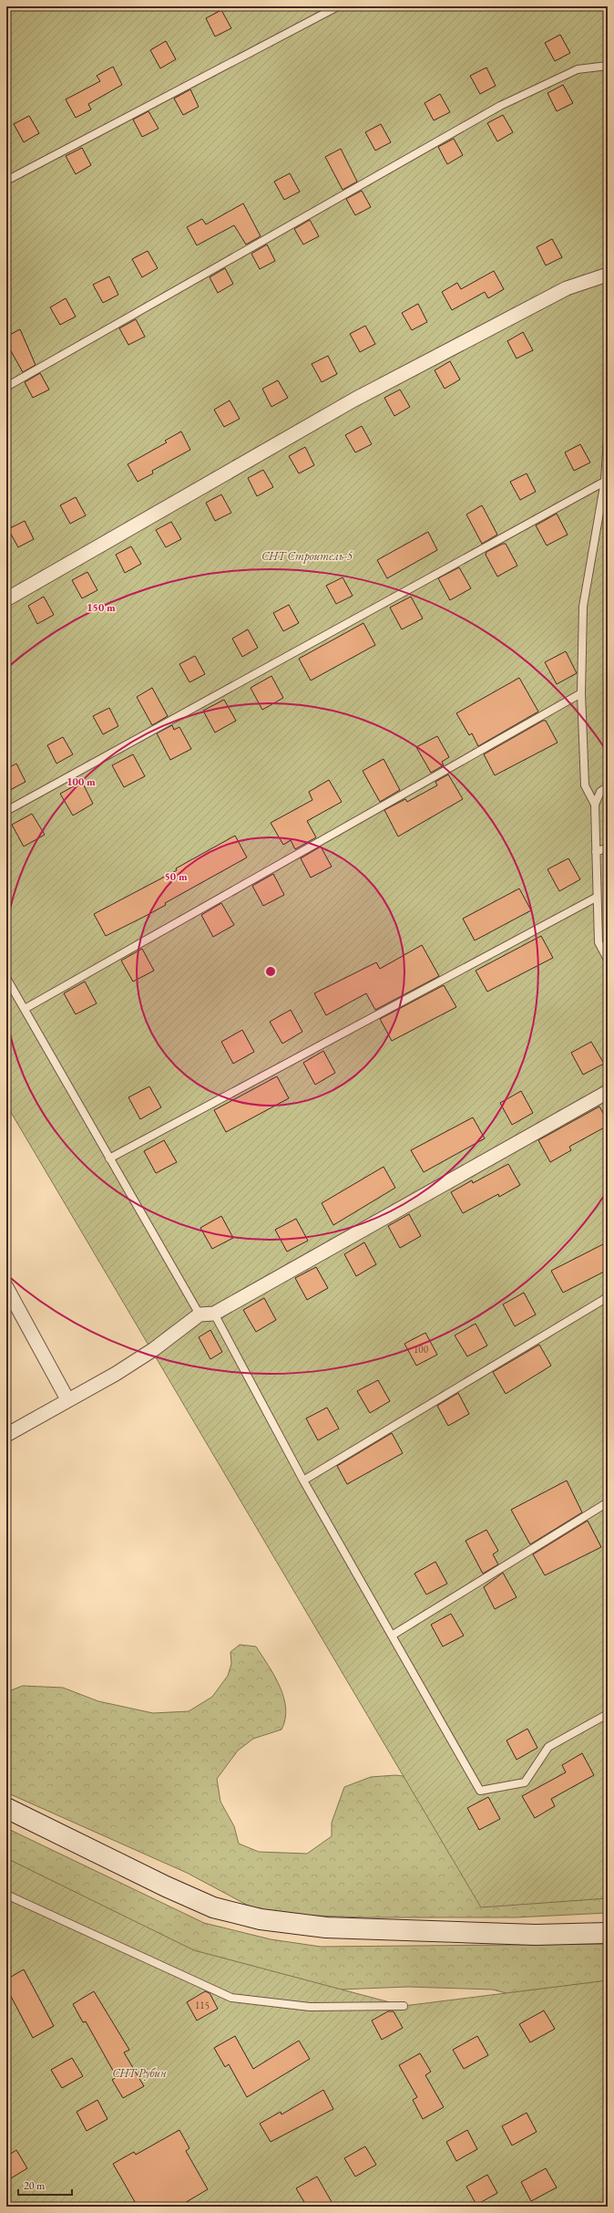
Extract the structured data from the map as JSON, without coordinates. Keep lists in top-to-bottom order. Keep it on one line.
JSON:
{"parks":["СНТ Строитель-5","СНТ Рубин"],"house_numbers":["100","115"],"scale_bar":"20 m","rings":["150 m","100 m","50 m"]}
